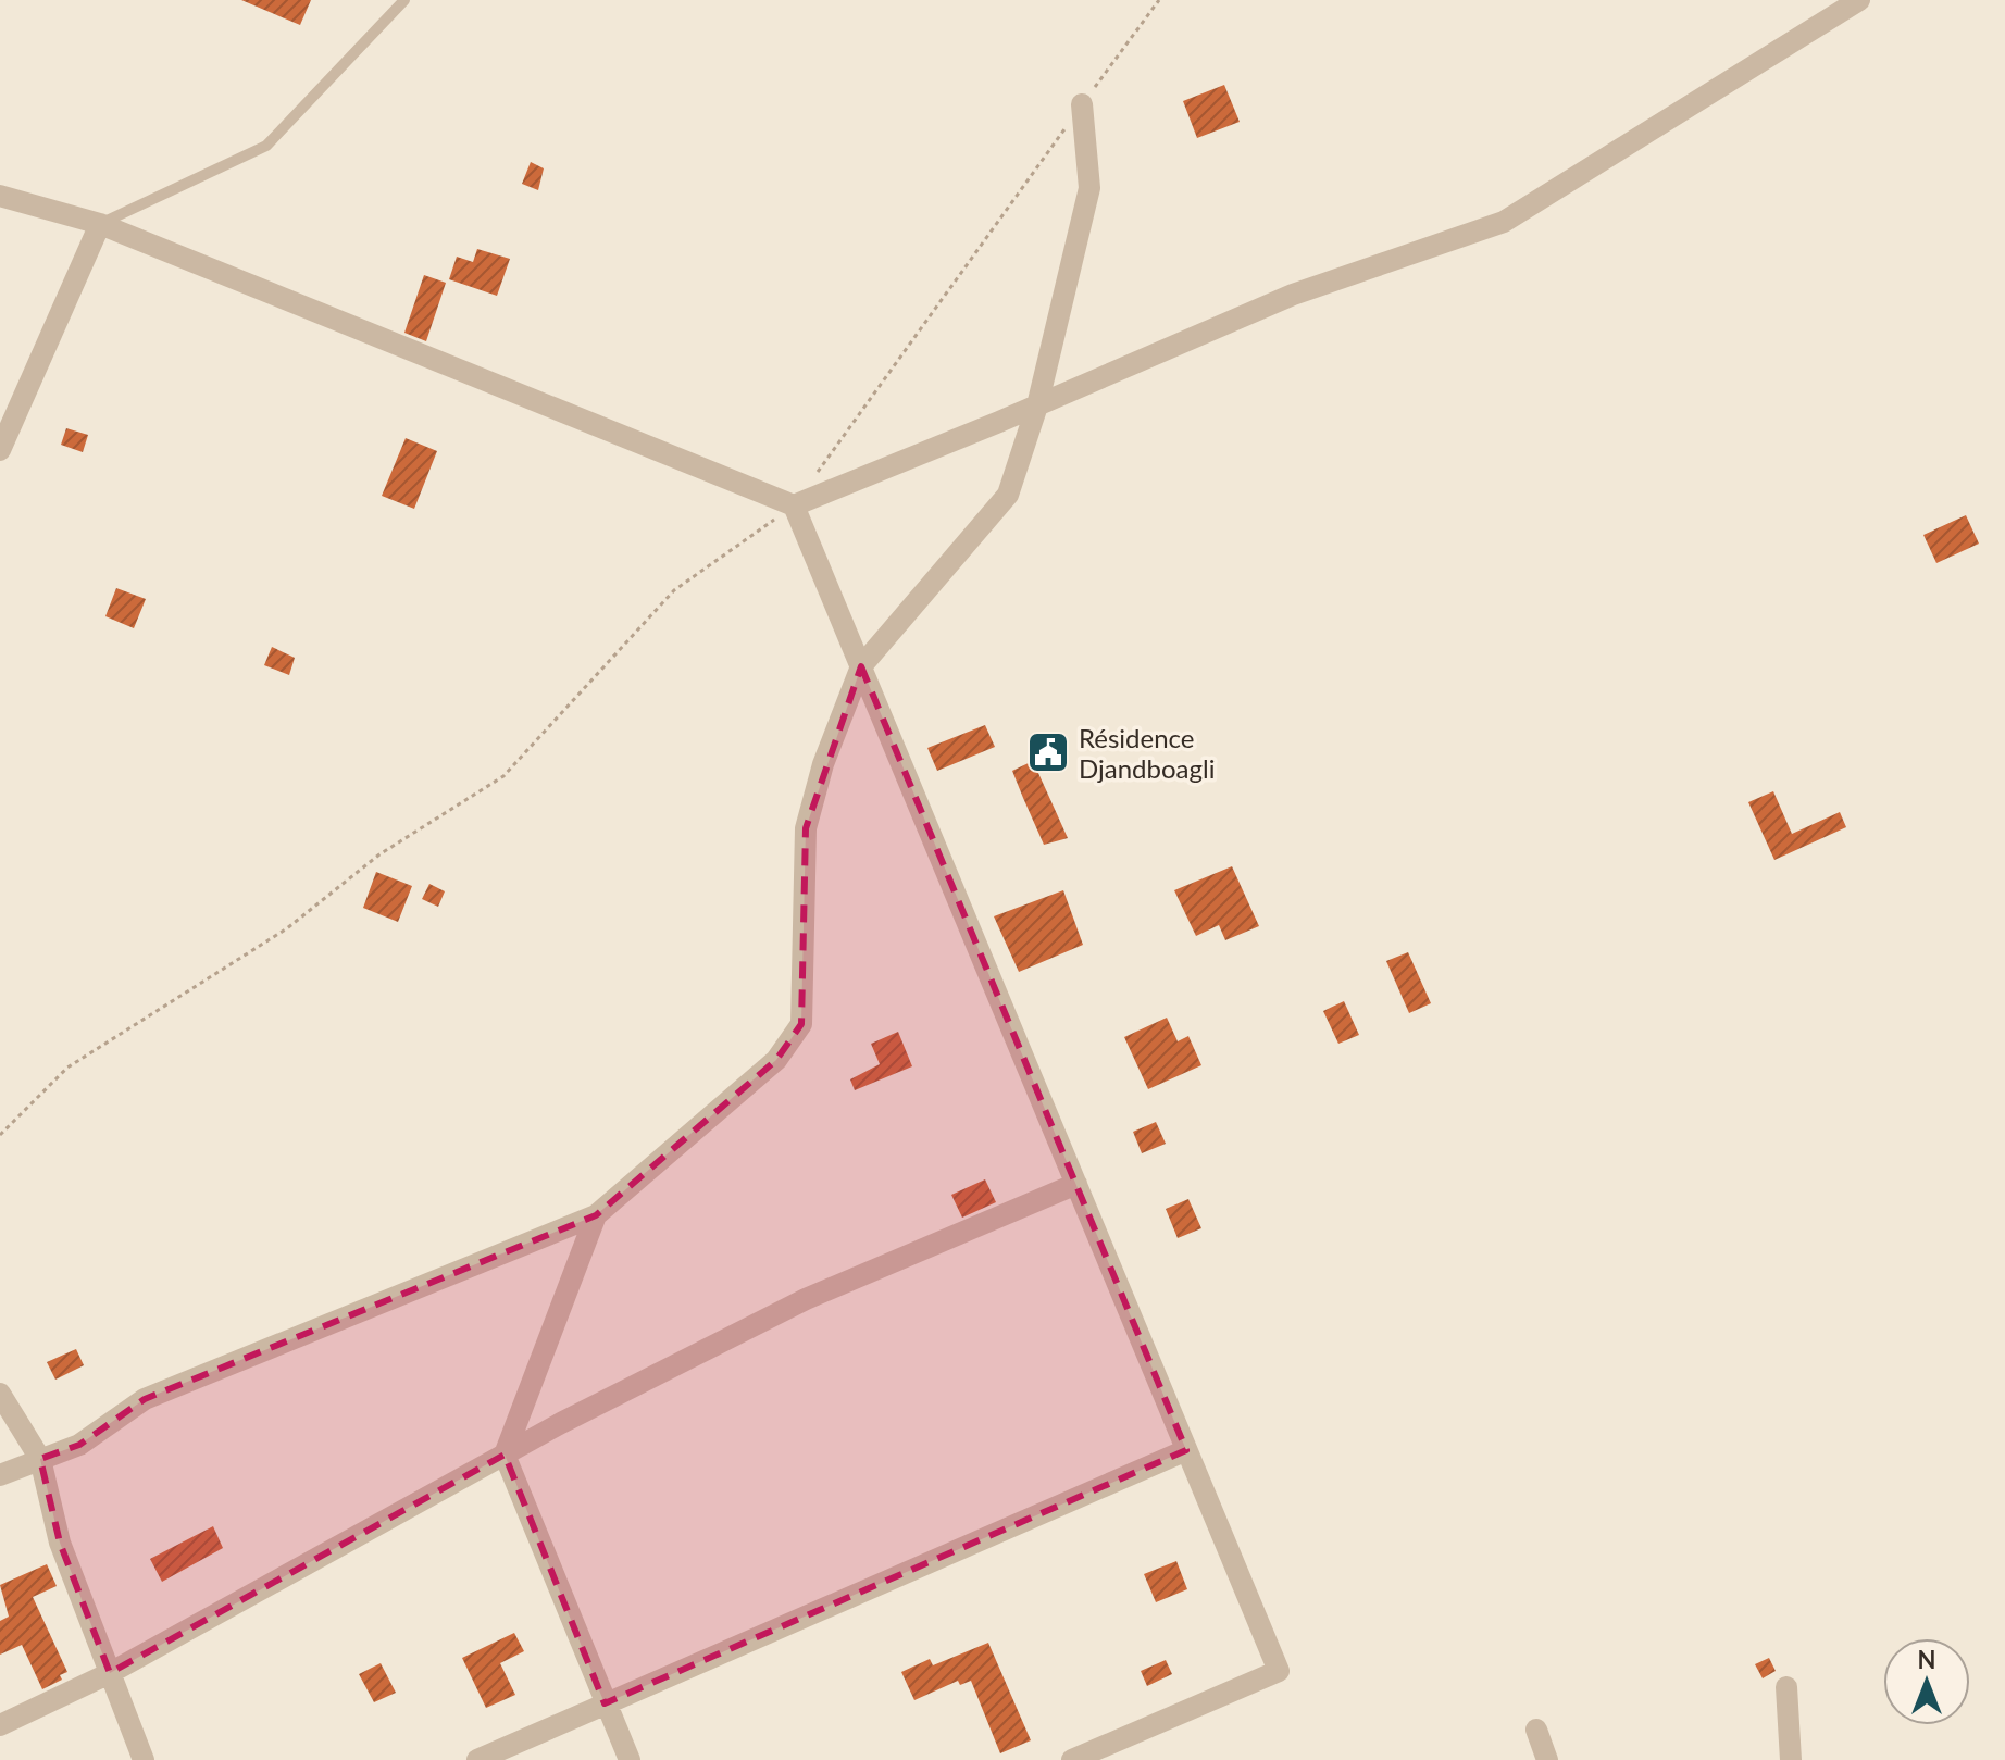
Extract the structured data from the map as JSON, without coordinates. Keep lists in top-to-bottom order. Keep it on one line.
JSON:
{"places":{"public building":["Résidence Djandboagli"]},"north":"top"}
